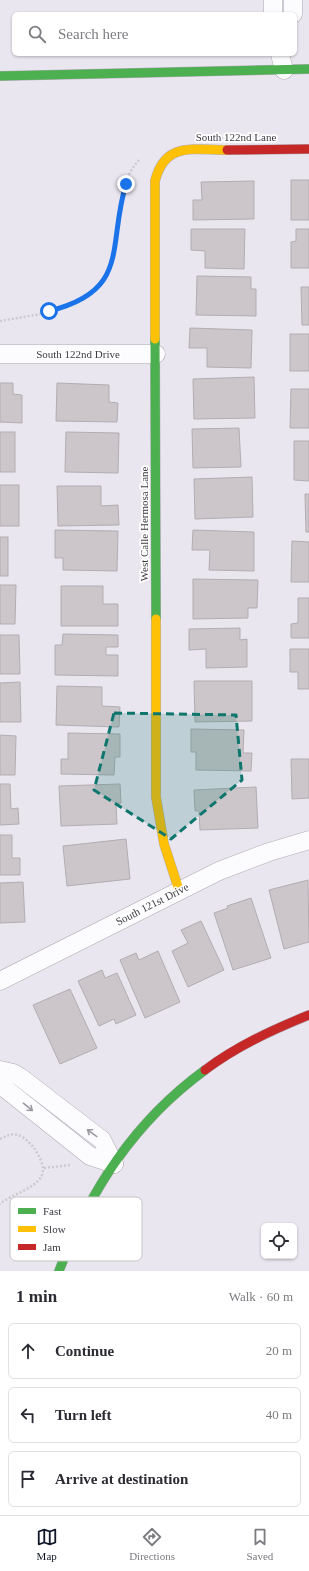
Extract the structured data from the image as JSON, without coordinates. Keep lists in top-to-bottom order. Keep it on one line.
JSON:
{"streets":{"street":["South 122nd Lane","South 122nd Drive","West Calle Hermosa Lane","South 121st Drive"]},"crossings":[["South 122nd Lane","West Calle Hermosa Lane"],["South 122nd Drive","West Calle Hermosa Lane"],["West Calle Hermosa Lane","South 121st Drive"]],"legend":["Fast","Slow","Jam"],"page":{"search":"Search here","heading":["1 min","Walk · 60 m"],"list":[["Continue","20 m"],["Turn left","40 m"],"Arrive at destination"],"nav":["Map","Directions","Saved"]}}
